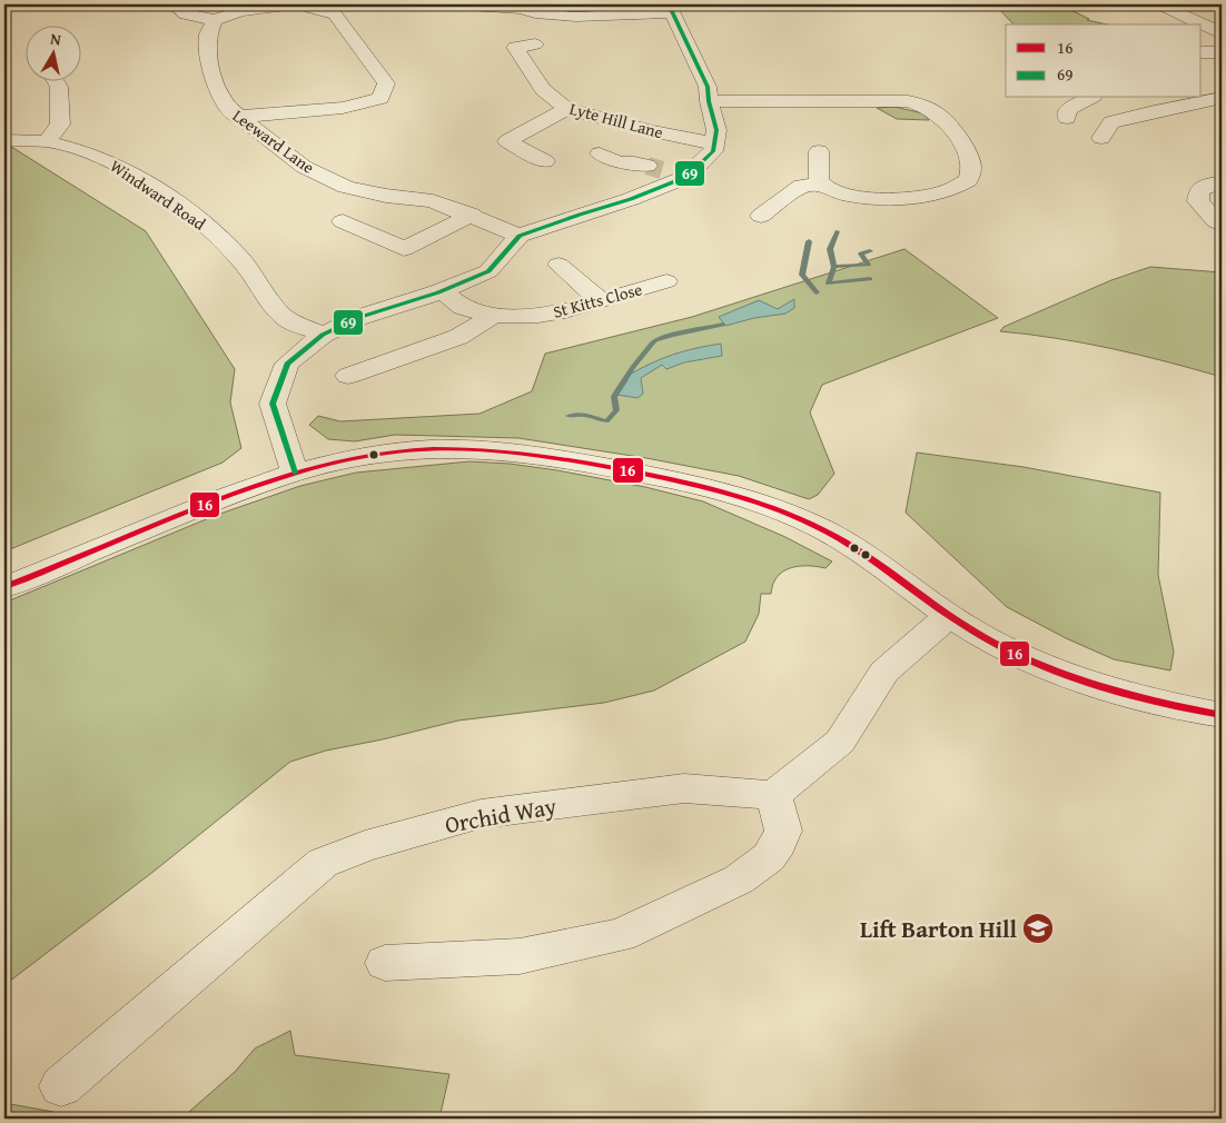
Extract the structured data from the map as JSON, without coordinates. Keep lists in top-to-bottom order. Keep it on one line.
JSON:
{"streets":{"street":["Lyte Hill Lane","Leeward Lane","Windward Road","St Kitts Close","Orchid Way"]},"places":{"school or university":["Lift Barton Hill"]},"lines":["transit line 69","transit line 16"],"legend":["16","69"],"north":"top"}
